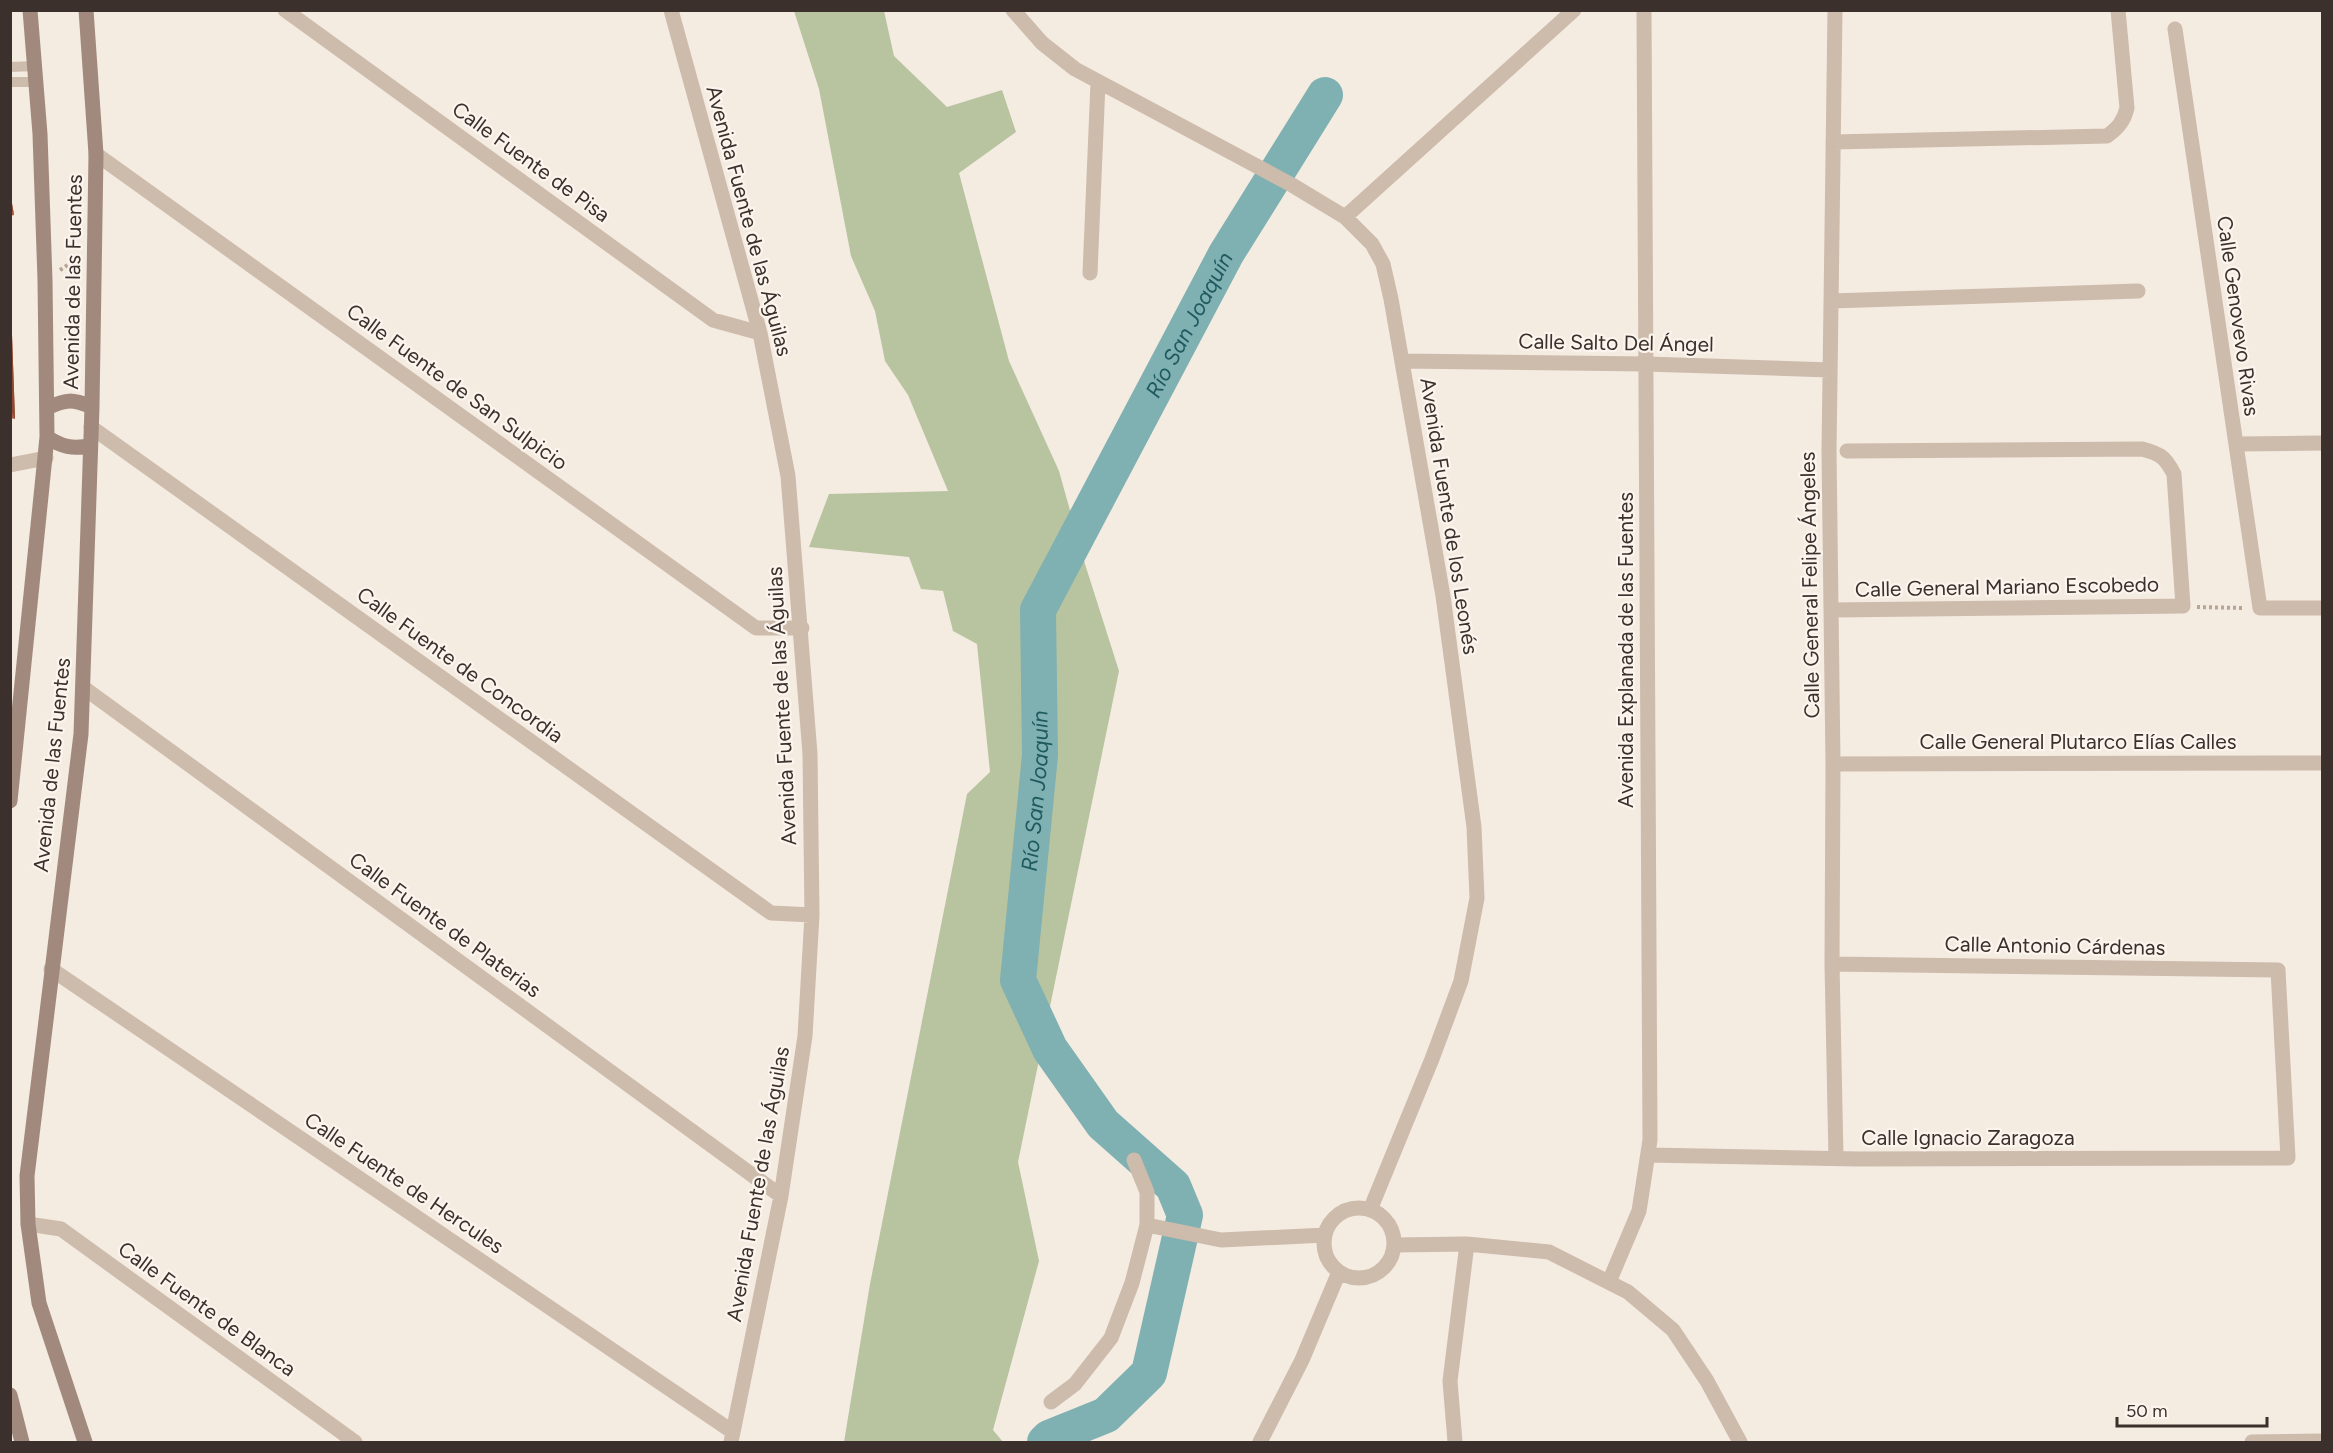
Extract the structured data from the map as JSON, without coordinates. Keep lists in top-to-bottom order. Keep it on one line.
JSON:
{"streets":{"main road":["Avenida de las Fuentes"],"street":["Calle Fuente de Pisa","Avenida Fuente de las Águilas","Calle Genovevo Rivas","Calle Salto Del Ángel","Calle Fuente de San Sulpicio","Avenida Fuente de los Leonés","Calle General Felipe Ángeles","Calle General Mariano Escobedo","Avenida Explanada de las Fuentes","Calle Fuente de Concordia","Calle General Plutarco Elías Calles","Calle Fuente de Platerias","Calle Antonio Cárdenas","Calle Ignacio Zaragoza","Calle Fuente de Hercules","Calle Fuente de Blanca"]},"crossings":[["Calle Fuente de Pisa","Avenida Fuente de las Águilas"],["Avenida Fuente de las Águilas","Calle Fuente de San Sulpicio"],["Avenida Fuente de las Águilas","Calle Fuente de Concordia"],["Avenida Fuente de las Águilas","Calle Fuente de Platerias"],["Avenida Fuente de las Águilas","Calle Fuente de Hercules"],["Avenida de las Fuentes","Calle Fuente de San Sulpicio"],["Avenida de las Fuentes","Calle Fuente de Concordia"],["Avenida de las Fuentes","Calle Fuente de Platerias"],["Avenida de las Fuentes","Calle Fuente de Hercules"],["Avenida de las Fuentes","Calle Fuente de Blanca"],["Calle Salto Del Ángel","Avenida Fuente de los Leonés"],["Calle Salto Del Ángel","Calle General Felipe Ángeles"],["Calle Salto Del Ángel","Avenida Explanada de las Fuentes"],["Calle General Felipe Ángeles","Calle General Mariano Escobedo"],["Calle General Felipe Ángeles","Calle General Plutarco Elías Calles"],["Calle General Felipe Ángeles","Calle Antonio Cárdenas"],["Calle General Felipe Ángeles","Calle Ignacio Zaragoza"],["Avenida Explanada de las Fuentes","Calle Ignacio Zaragoza"],["Calle Antonio Cárdenas","Calle Ignacio Zaragoza"]],"water":["Río San Joaquín"],"scale_bar":"50 m"}
